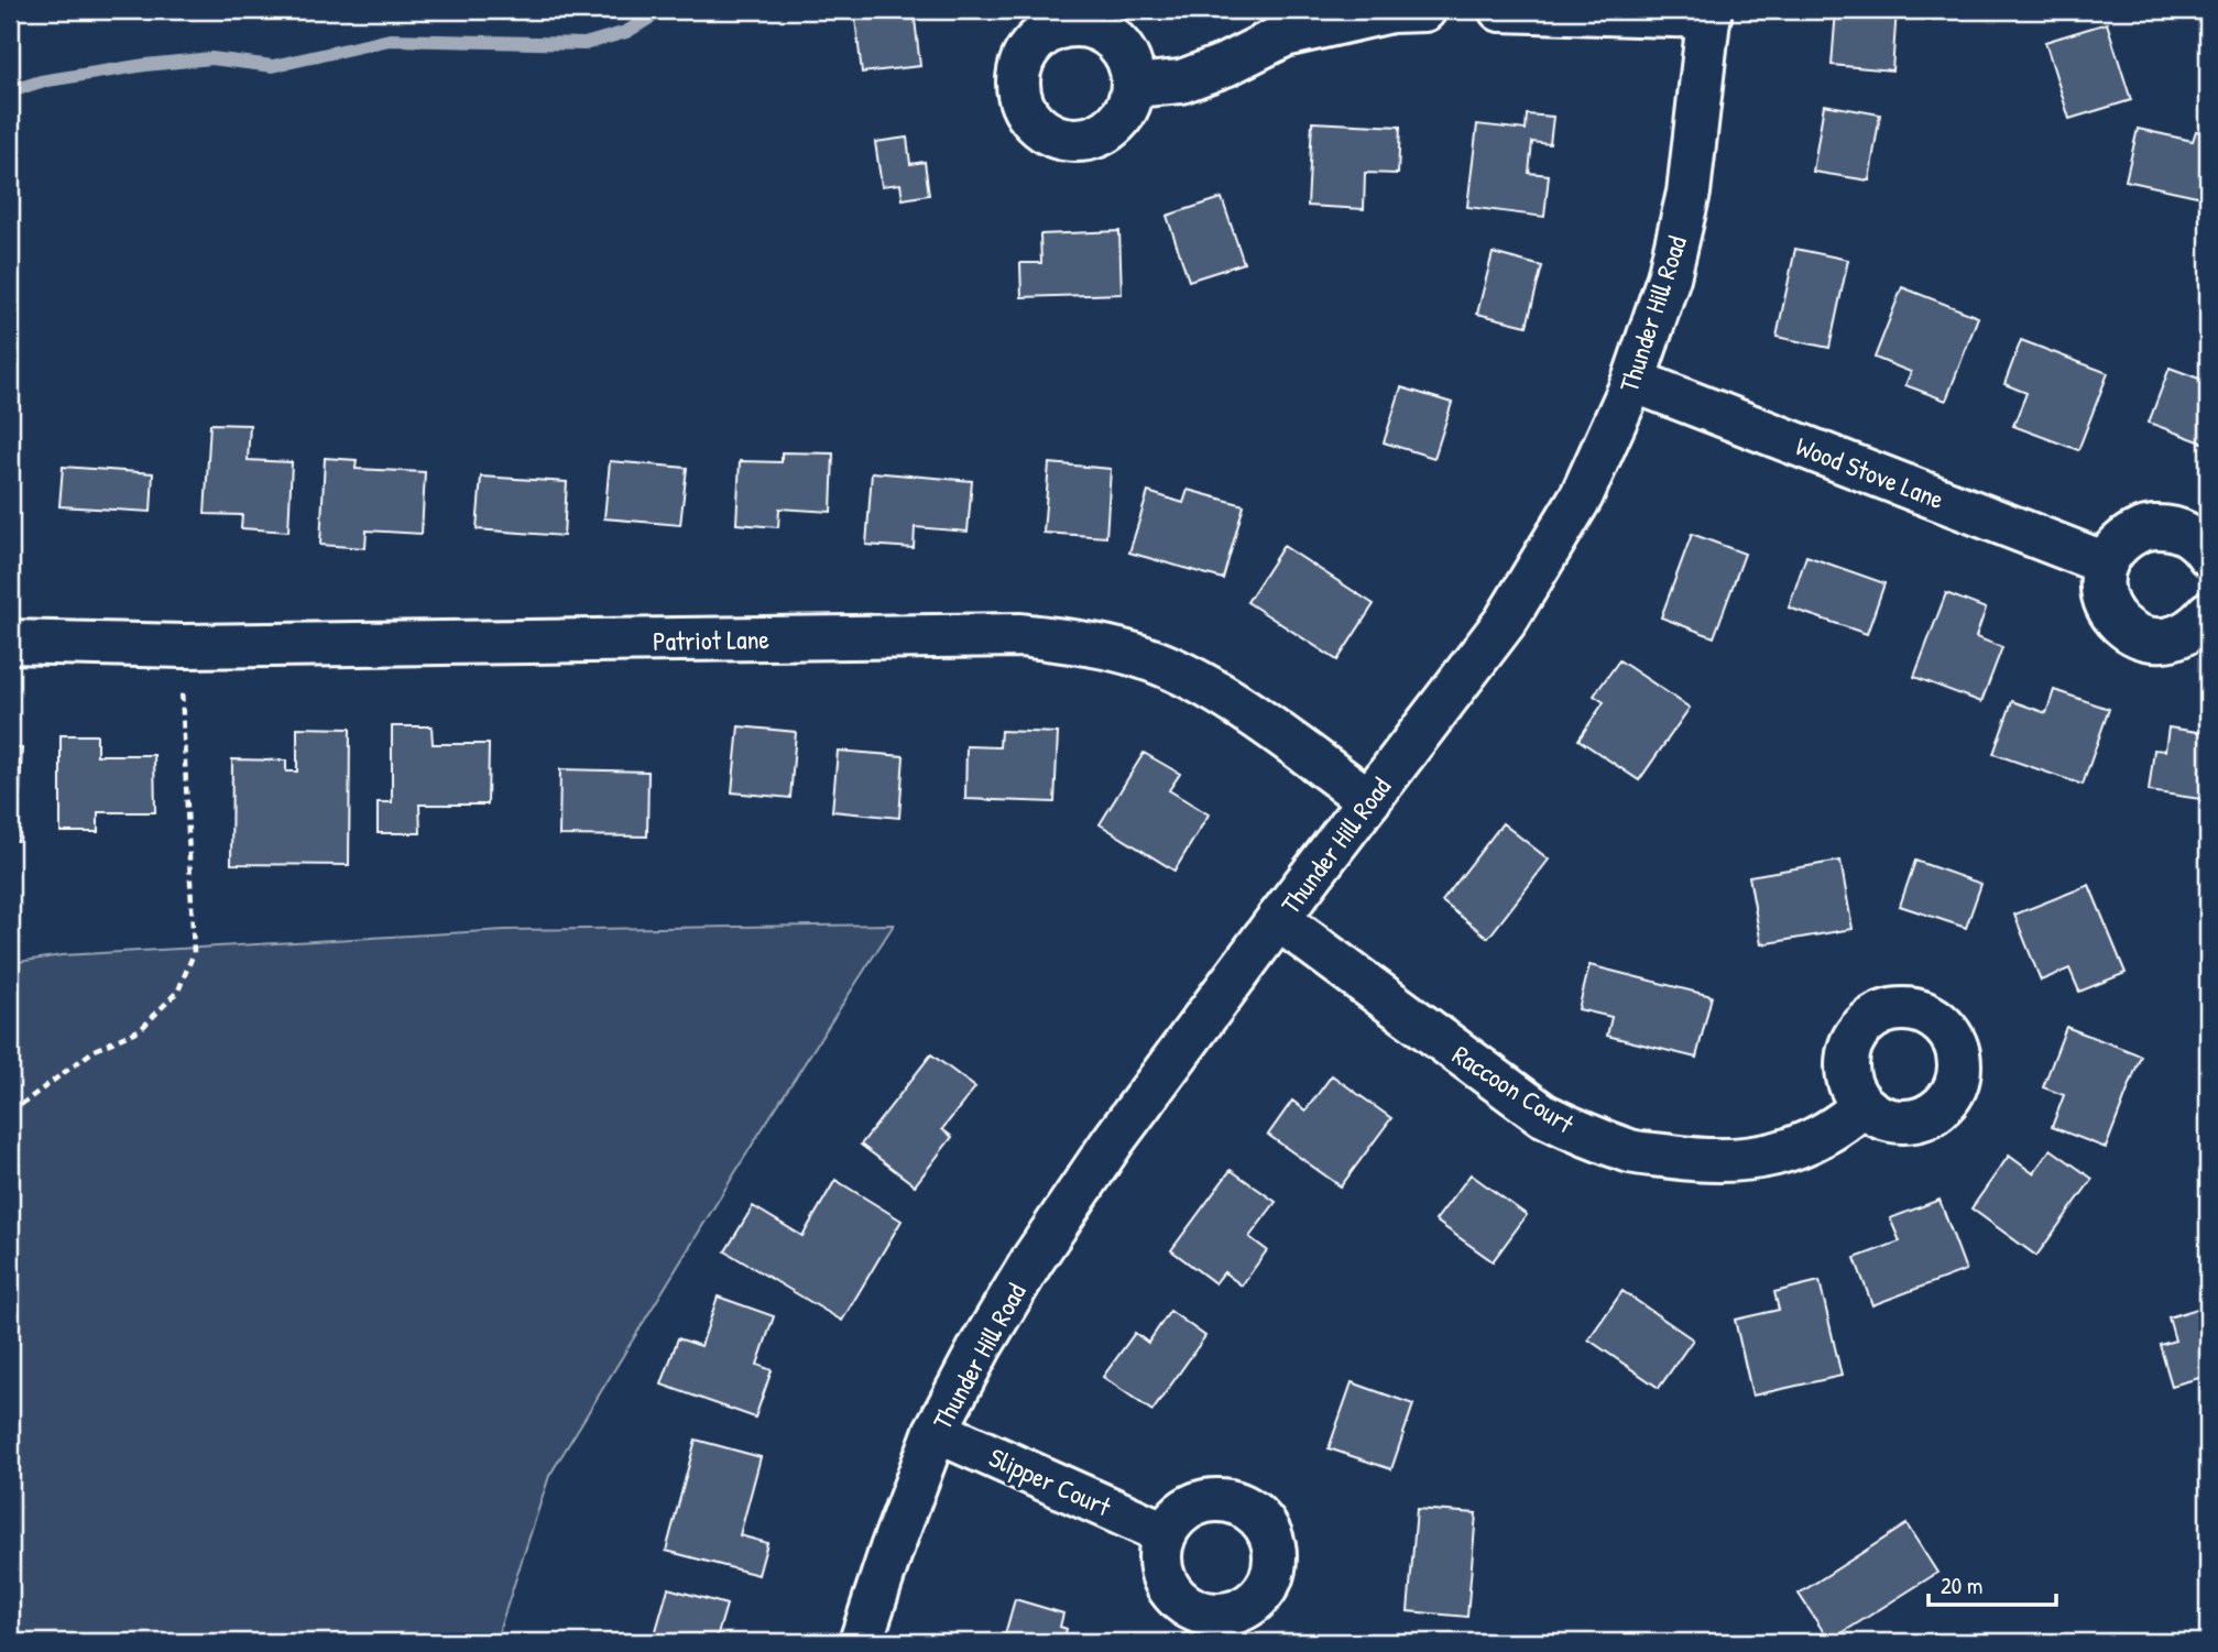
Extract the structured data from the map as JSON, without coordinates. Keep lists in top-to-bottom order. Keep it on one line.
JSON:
{"streets":{"street":["Thunder Hill Road","Wood Stove Lane","Patriot Lane","Raccoon Court","Slipper Court"]},"crossings":[["Thunder Hill Road","Wood Stove Lane"],["Thunder Hill Road","Patriot Lane"],["Thunder Hill Road","Raccoon Court"],["Thunder Hill Road","Slipper Court"]],"scale_bar":"20 m"}
